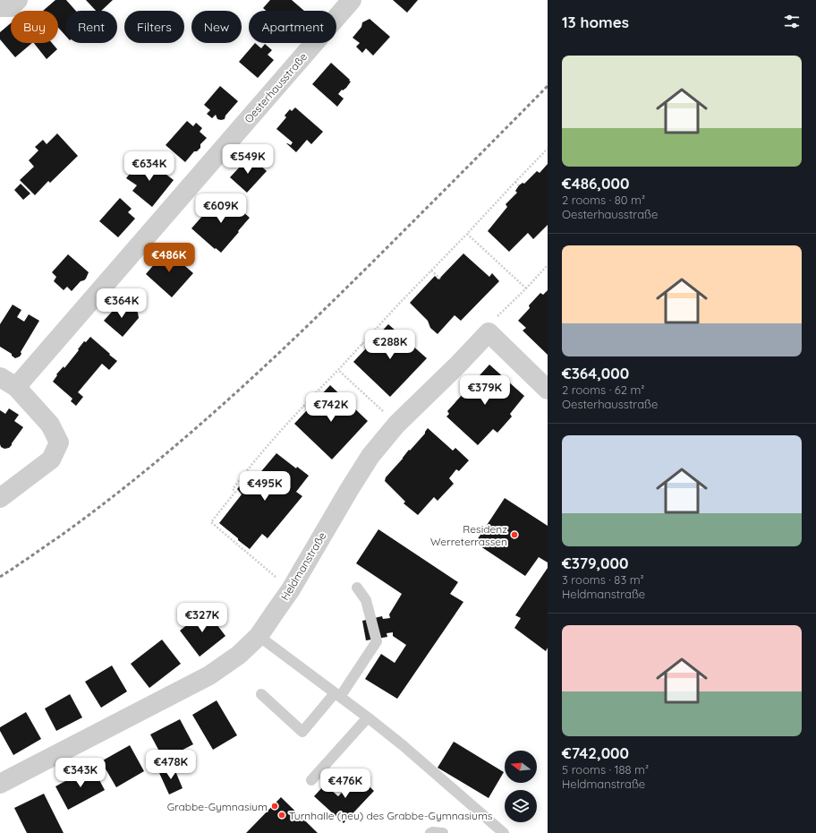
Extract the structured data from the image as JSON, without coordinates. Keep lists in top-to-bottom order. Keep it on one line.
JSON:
{"streets":{"street":["Oesterhausstraße","Heldmanstraße"]},"places":["Residenz Werreterrassen","Grabbe-Gymnasium","Turnhalle (neu) des Grabbe-Gymnasiums"],"north":"left","page":{"heading":"13 homes","chip":["Buy","Rent","Filters","New","Apartment"],"list":[{"name":"€486,000","note":"2 rooms · 80 m² · Oesterhausstraße"},{"name":"€364,000","note":"2 rooms · 62 m² · Oesterhausstraße"},{"name":"€379,000","note":"3 rooms · 83 m² · Heldmanstraße"},{"name":"€742,000","note":"5 rooms · 188 m² · Heldmanstraße"}],"price":["€549K","€634K","€609K","€486K","€364K","€288K","€379K","€742K","€495K","€327K","€478K","€343K","€476K"]}}
